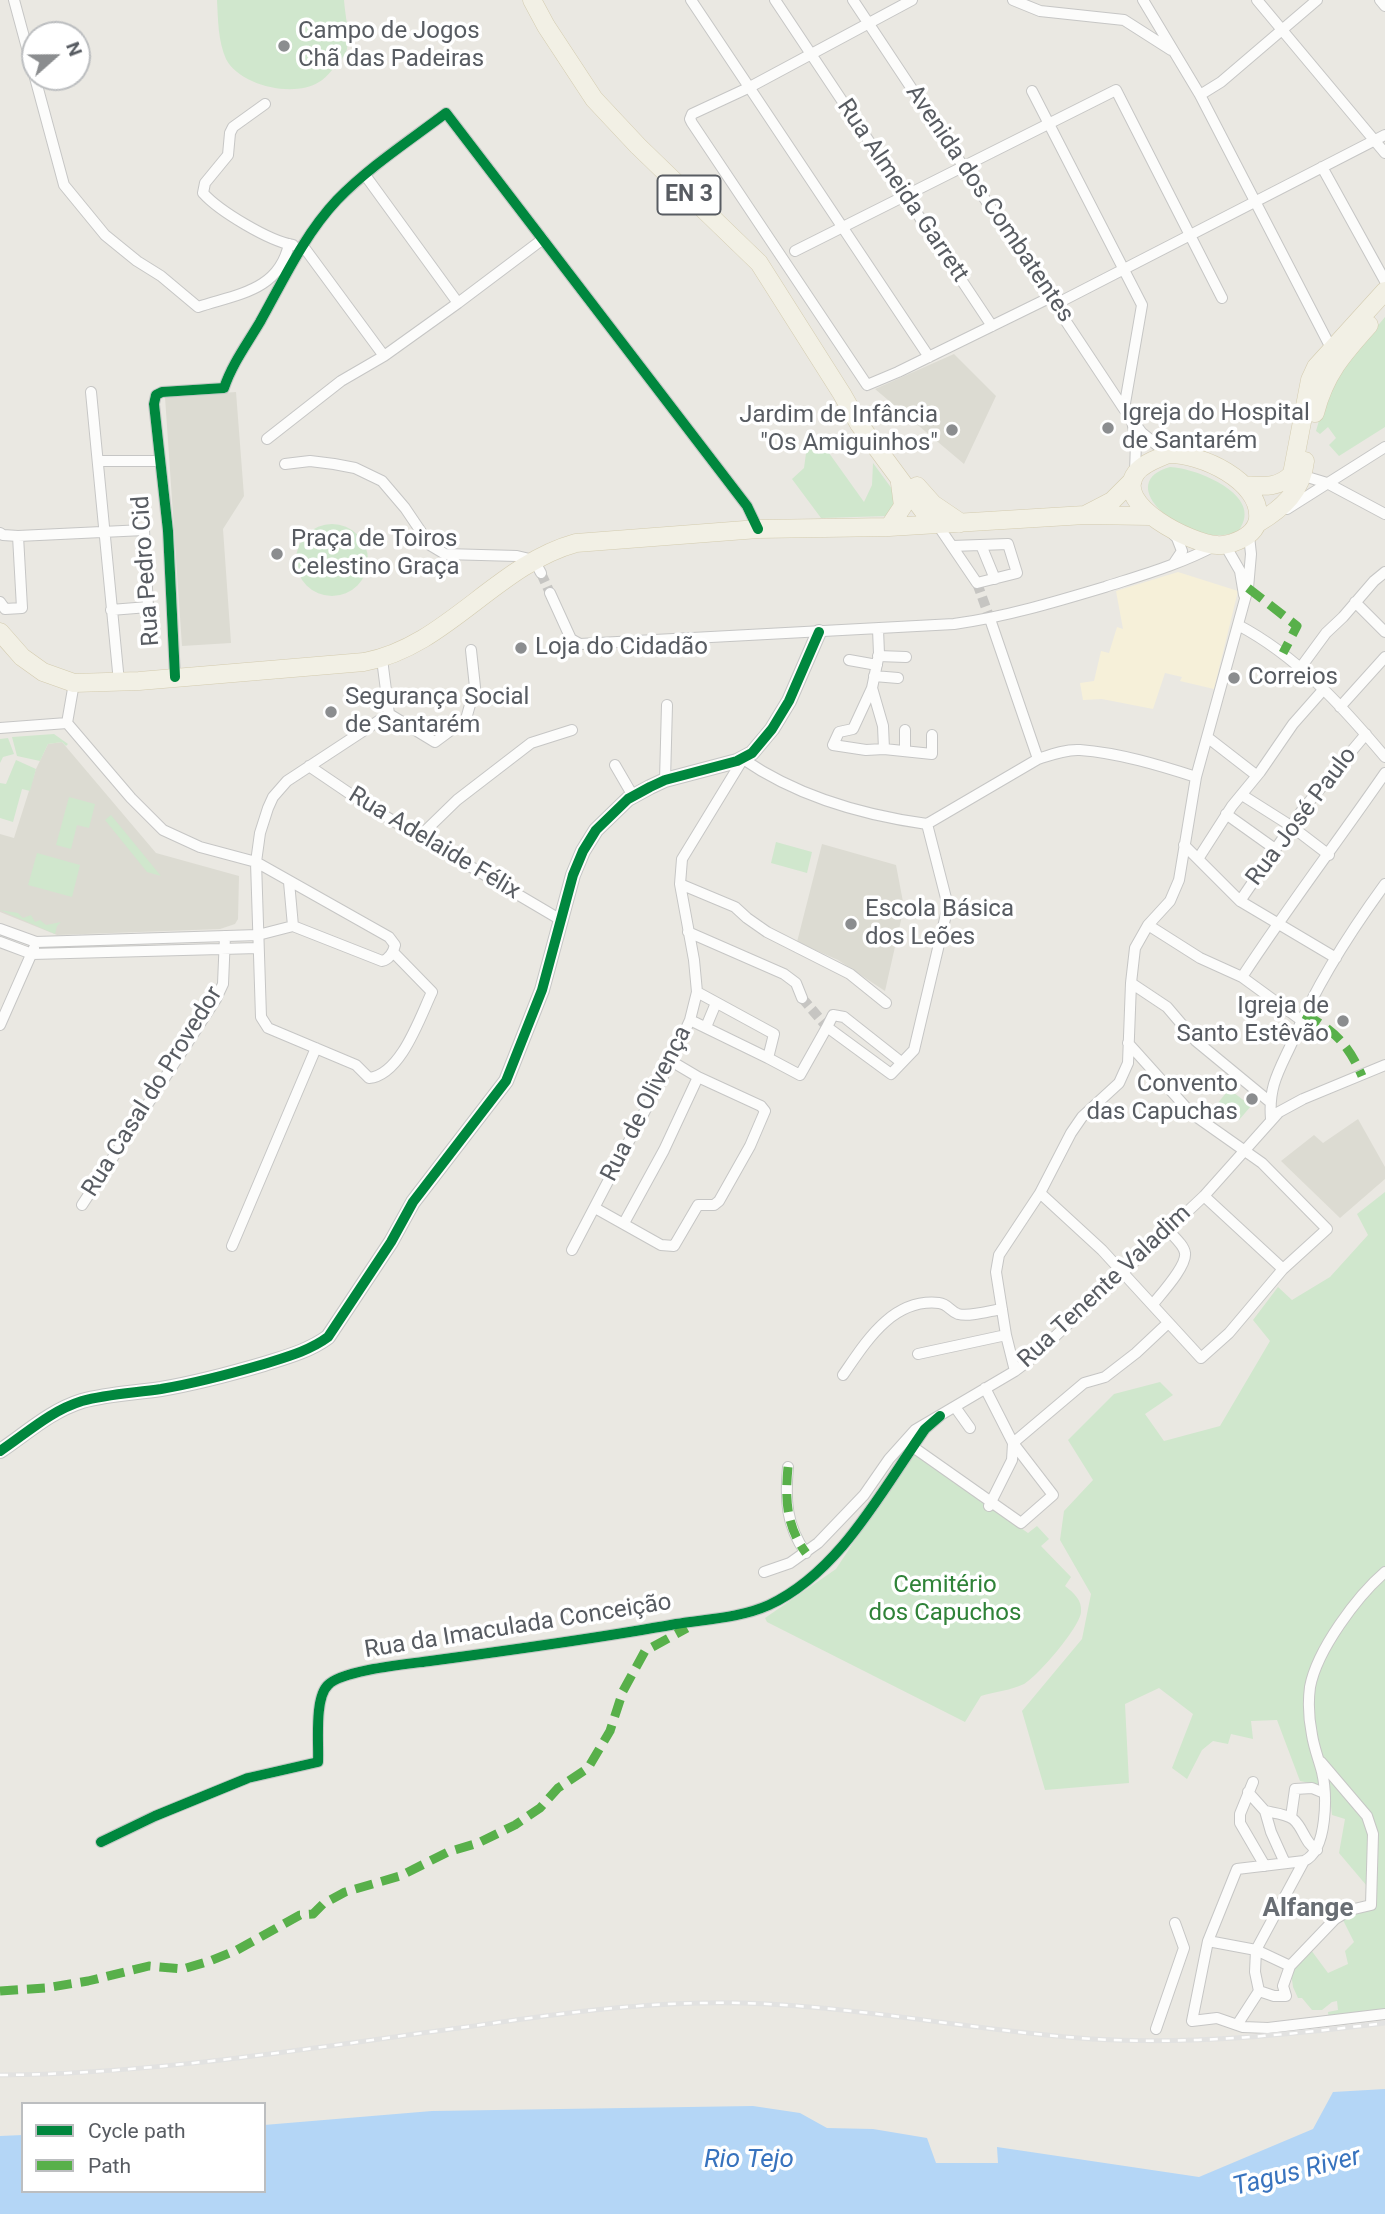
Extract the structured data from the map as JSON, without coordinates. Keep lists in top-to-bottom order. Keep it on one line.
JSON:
{"streets":{"main road":["EN 3"],"street":["Rua Almeida Garrett","Avenida dos Combatentes","Rua Pedro Cid","Rua José Paulo","Rua Adelaide Félix","Rua Casal do Provedor","Rua de Olivença","Rua Tenente Valadim","Rua da Imaculada Conceição"]},"crossings":[["Rua Tenente Valadim","Rua da Imaculada Conceição"]],"districts":["Alfange"],"water":["Rio Tejo","Tagus River"],"parks":["Cemitério dos Capuchos"],"places":["Campo de Jogos Chã das Padeiras","Igreja do Hospital de Santarém","Jardim de Infância \"Os Amiguinhos\"","Praça de Toiros Celestino Graça","Loja do Cidadão","Correios","Segurança Social de Santarém","Escola Básica dos Leões","Igreja de Santo Estêvão","Convento das Capuchas"],"legend":["Cycle path","Path"],"north":"right"}
